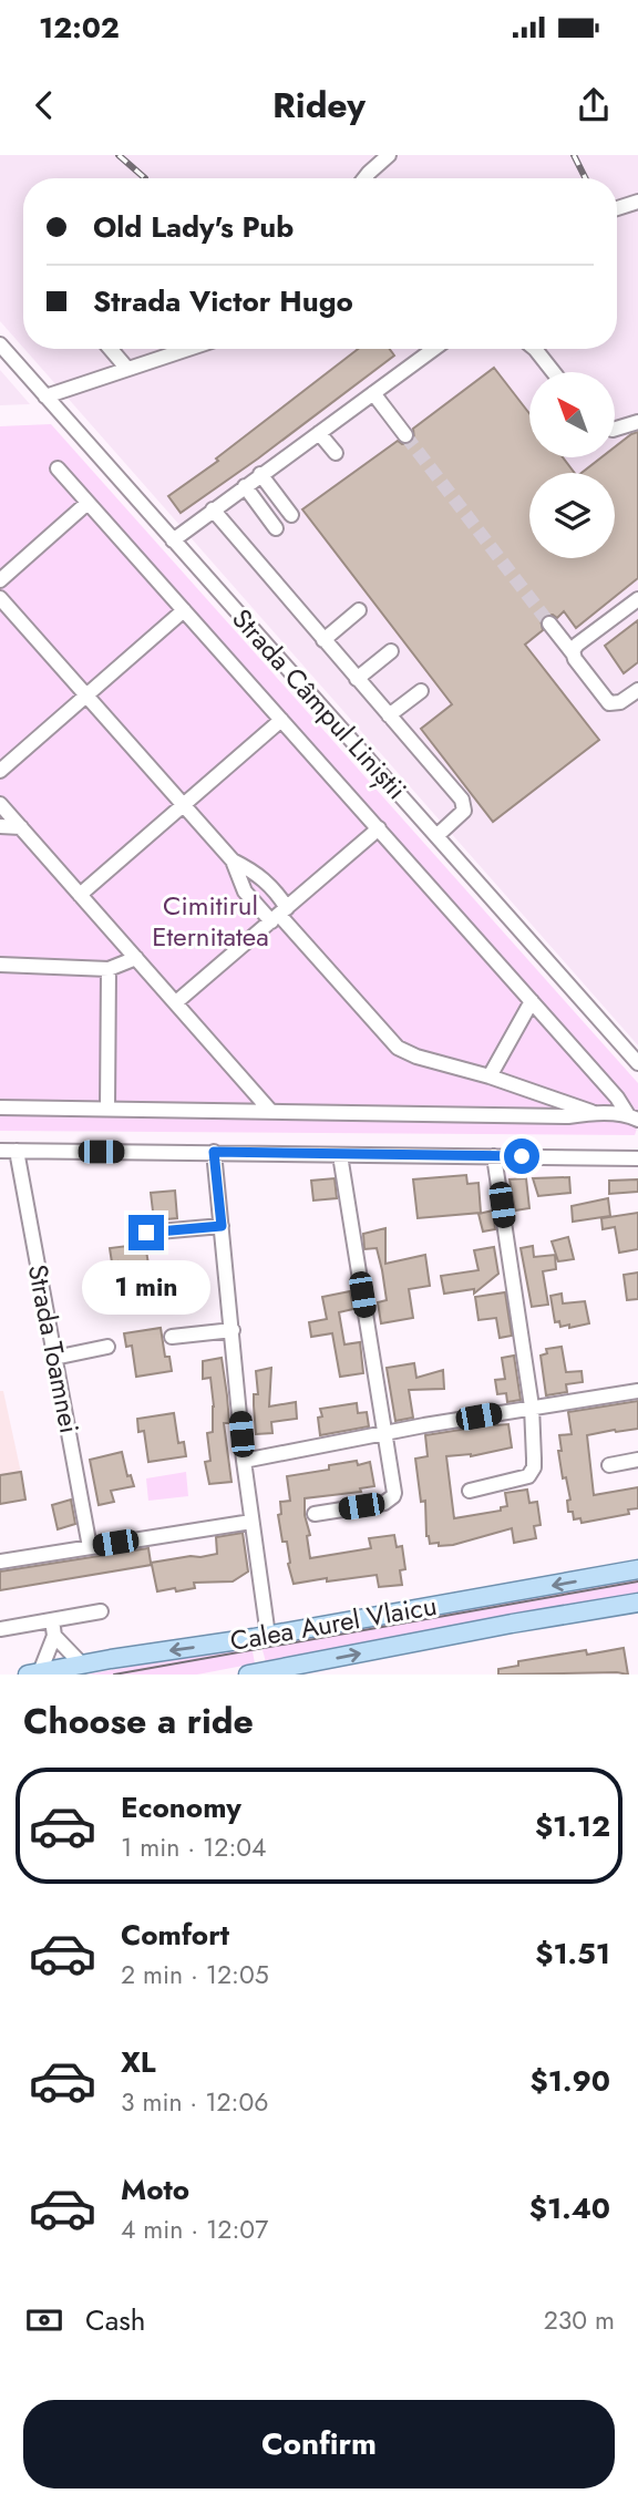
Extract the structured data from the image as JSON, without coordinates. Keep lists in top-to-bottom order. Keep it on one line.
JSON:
{"streets":{"main road":["Calea Aurel Vlaicu"],"street":["Strada Câmpul Liniștii","Strada Toamnei"]},"parks":["Cimitirul Eternitatea"],"north":"top left","page":{"status":"12:02","header":"Ridey","banner":["Old Lady's Pub","Strada Victor Hugo"],"bubble":"1 min","heading":"Choose a ride","list":[{"name":"Economy","note":"1 min · 12:04","value":"$1.12"},{"name":"Comfort","note":"2 min · 12:05","value":"$1.51"},{"name":"XL","note":"3 min · 12:06","value":"$1.90"},{"name":"Moto","note":"4 min · 12:07","value":"$1.40"}],"pay":["Cash","230 m"],"buttons":"Confirm"}}
